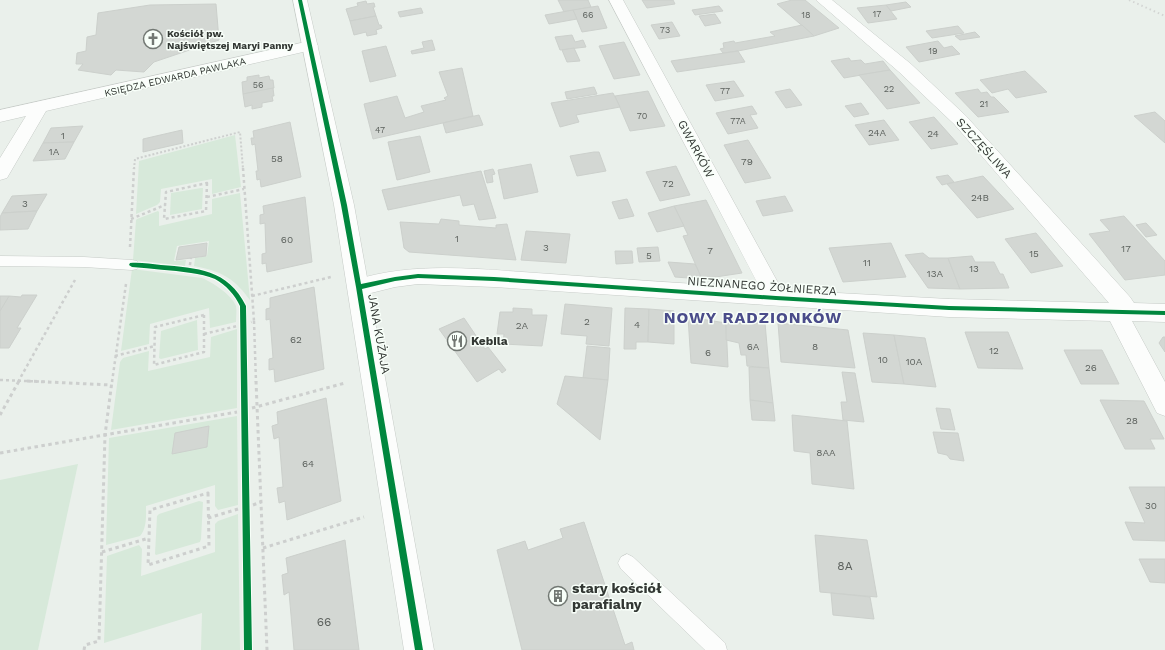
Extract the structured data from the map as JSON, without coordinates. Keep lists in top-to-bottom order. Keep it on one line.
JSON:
{"streets":{"street":["KSIĘDZA EDWARDA PAWLAKA","SZCZĘŚLIWA","GWARKÓW","NIEZNANEGO ŻOŁNIERZA","JANA KUŻAJA"]},"crossings":[["KSIĘDZA EDWARDA PAWLAKA","JANA KUŻAJA"],["SZCZĘŚLIWA","NIEZNANEGO ŻOŁNIERZA"],["GWARKÓW","NIEZNANEGO ŻOŁNIERZA"],["NIEZNANEGO ŻOŁNIERZA","JANA KUŻAJA"]],"districts":["NOWY RADZIONKÓW"],"places":{"church":["Kościół pw. Najświętszej Maryi Panny"],"restaurant":["Kebila"],"building":["stary kościół parafialny"]},"house_numbers":["17","66","18","73","19","56","22","77","21","70","77A","47","24A","24","1","1A","58","79","72","24B","3","1","60","3","17","7","15","5","11","13","13A","2","4","2A","62","6A","8","12","6","10","10A","26","28","8AA","64","30","8A","66"]}
